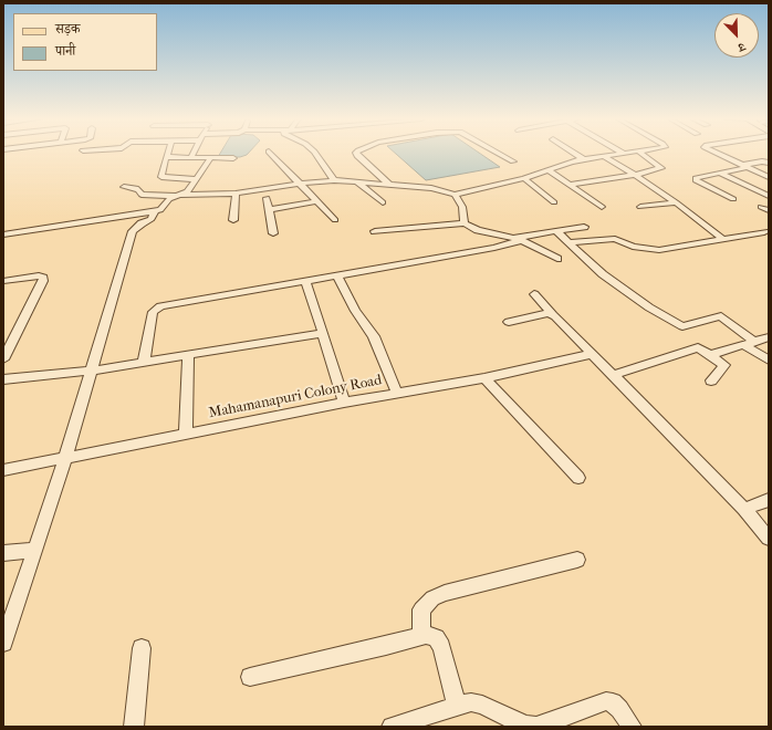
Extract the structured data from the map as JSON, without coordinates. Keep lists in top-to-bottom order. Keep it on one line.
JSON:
{"streets":{"street":["Mahamanapuri Colony Road"]},"legend":["सड़क","पानी"],"north":"bottom right"}
